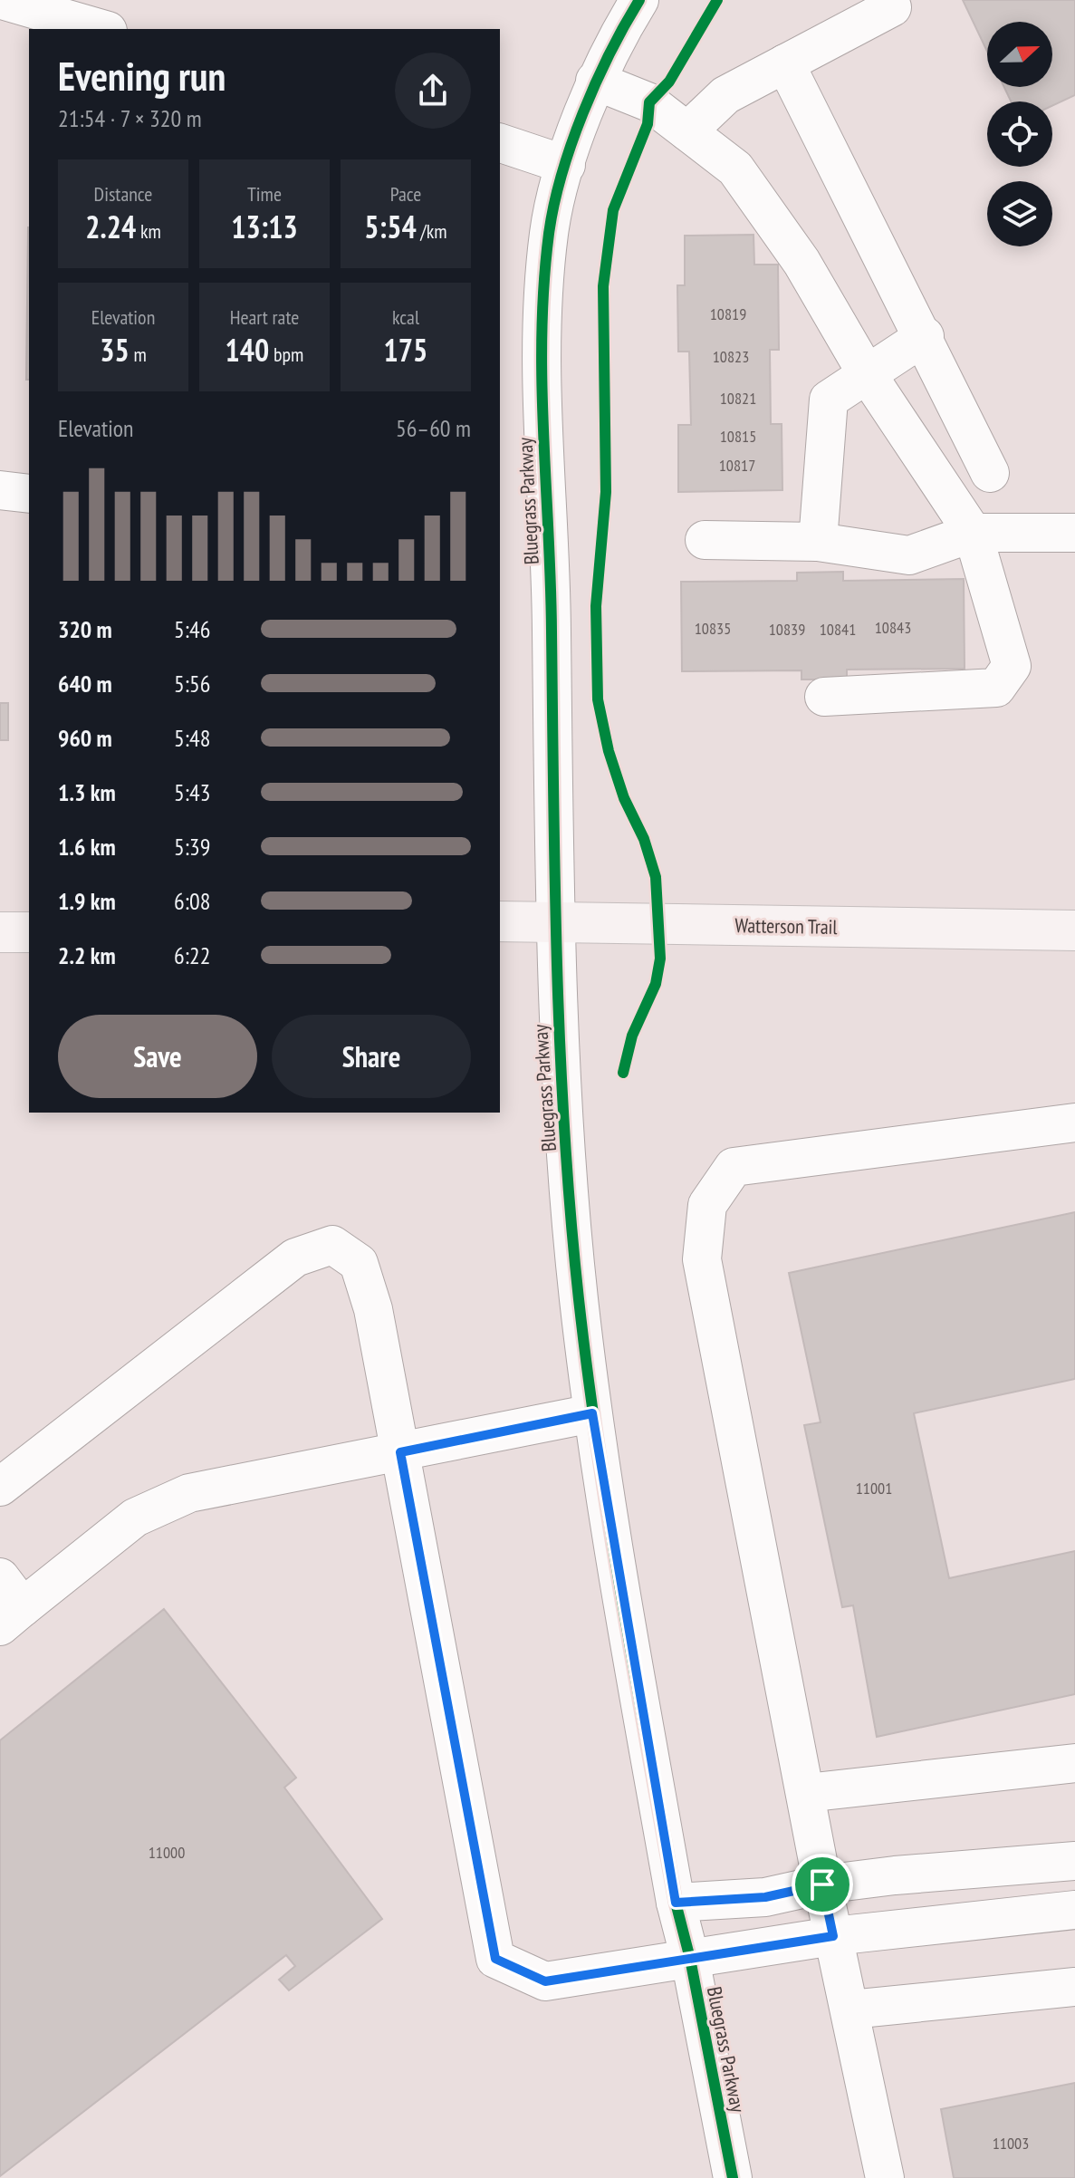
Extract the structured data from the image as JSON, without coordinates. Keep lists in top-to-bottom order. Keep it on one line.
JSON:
{"streets":{"main road":["Watterson Trail"],"street":["Bluegrass Parkway"]},"crossings":[["Bluegrass Parkway","Watterson Trail"]],"house_numbers":["10819","10823","10821","10815","10817","10843","10835","10839","10841","11001","11000","11003"],"north":"right","page":{"heading":["Evening run","21:54 · 7 × 320 m"],"stats":[["Distance","2.24 km"],["Time","13:13"],["Pace","5:54 /km"],["Elevation","35 m"],["Heart rate","140 bpm"],["kcal","175"]],"chart":["Elevation","56–60 m"],"list":[{"name":"320 m","note":"5:46"},{"name":"640 m","note":"5:56"},{"name":"960 m","note":"5:48"},{"name":"1.3 km","note":"5:43"},{"name":"1.6 km","note":"5:39"},{"name":"1.9 km","note":"6:08"},{"name":"2.2 km","note":"6:22"}],"buttons":["Save","Share"]}}
